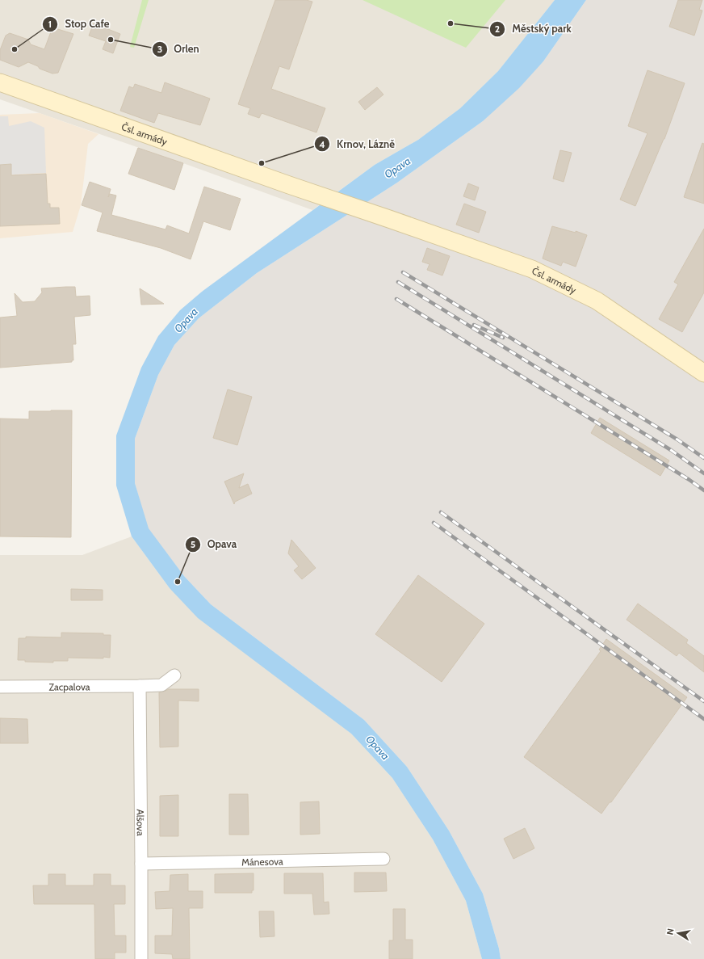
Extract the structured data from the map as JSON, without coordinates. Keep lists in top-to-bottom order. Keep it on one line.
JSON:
{"streets":{"main road":["Čsl. armády"],"street":["Zacpalova","Alšova","Mánesova"]},"crossings":[["Zacpalova","Alšova"],["Alšova","Mánesova"]],"water":["Opava"],"places":["Městský park","Orlen","Stop Cafe","Krnov, Lázně","Opava"],"north":"left"}
